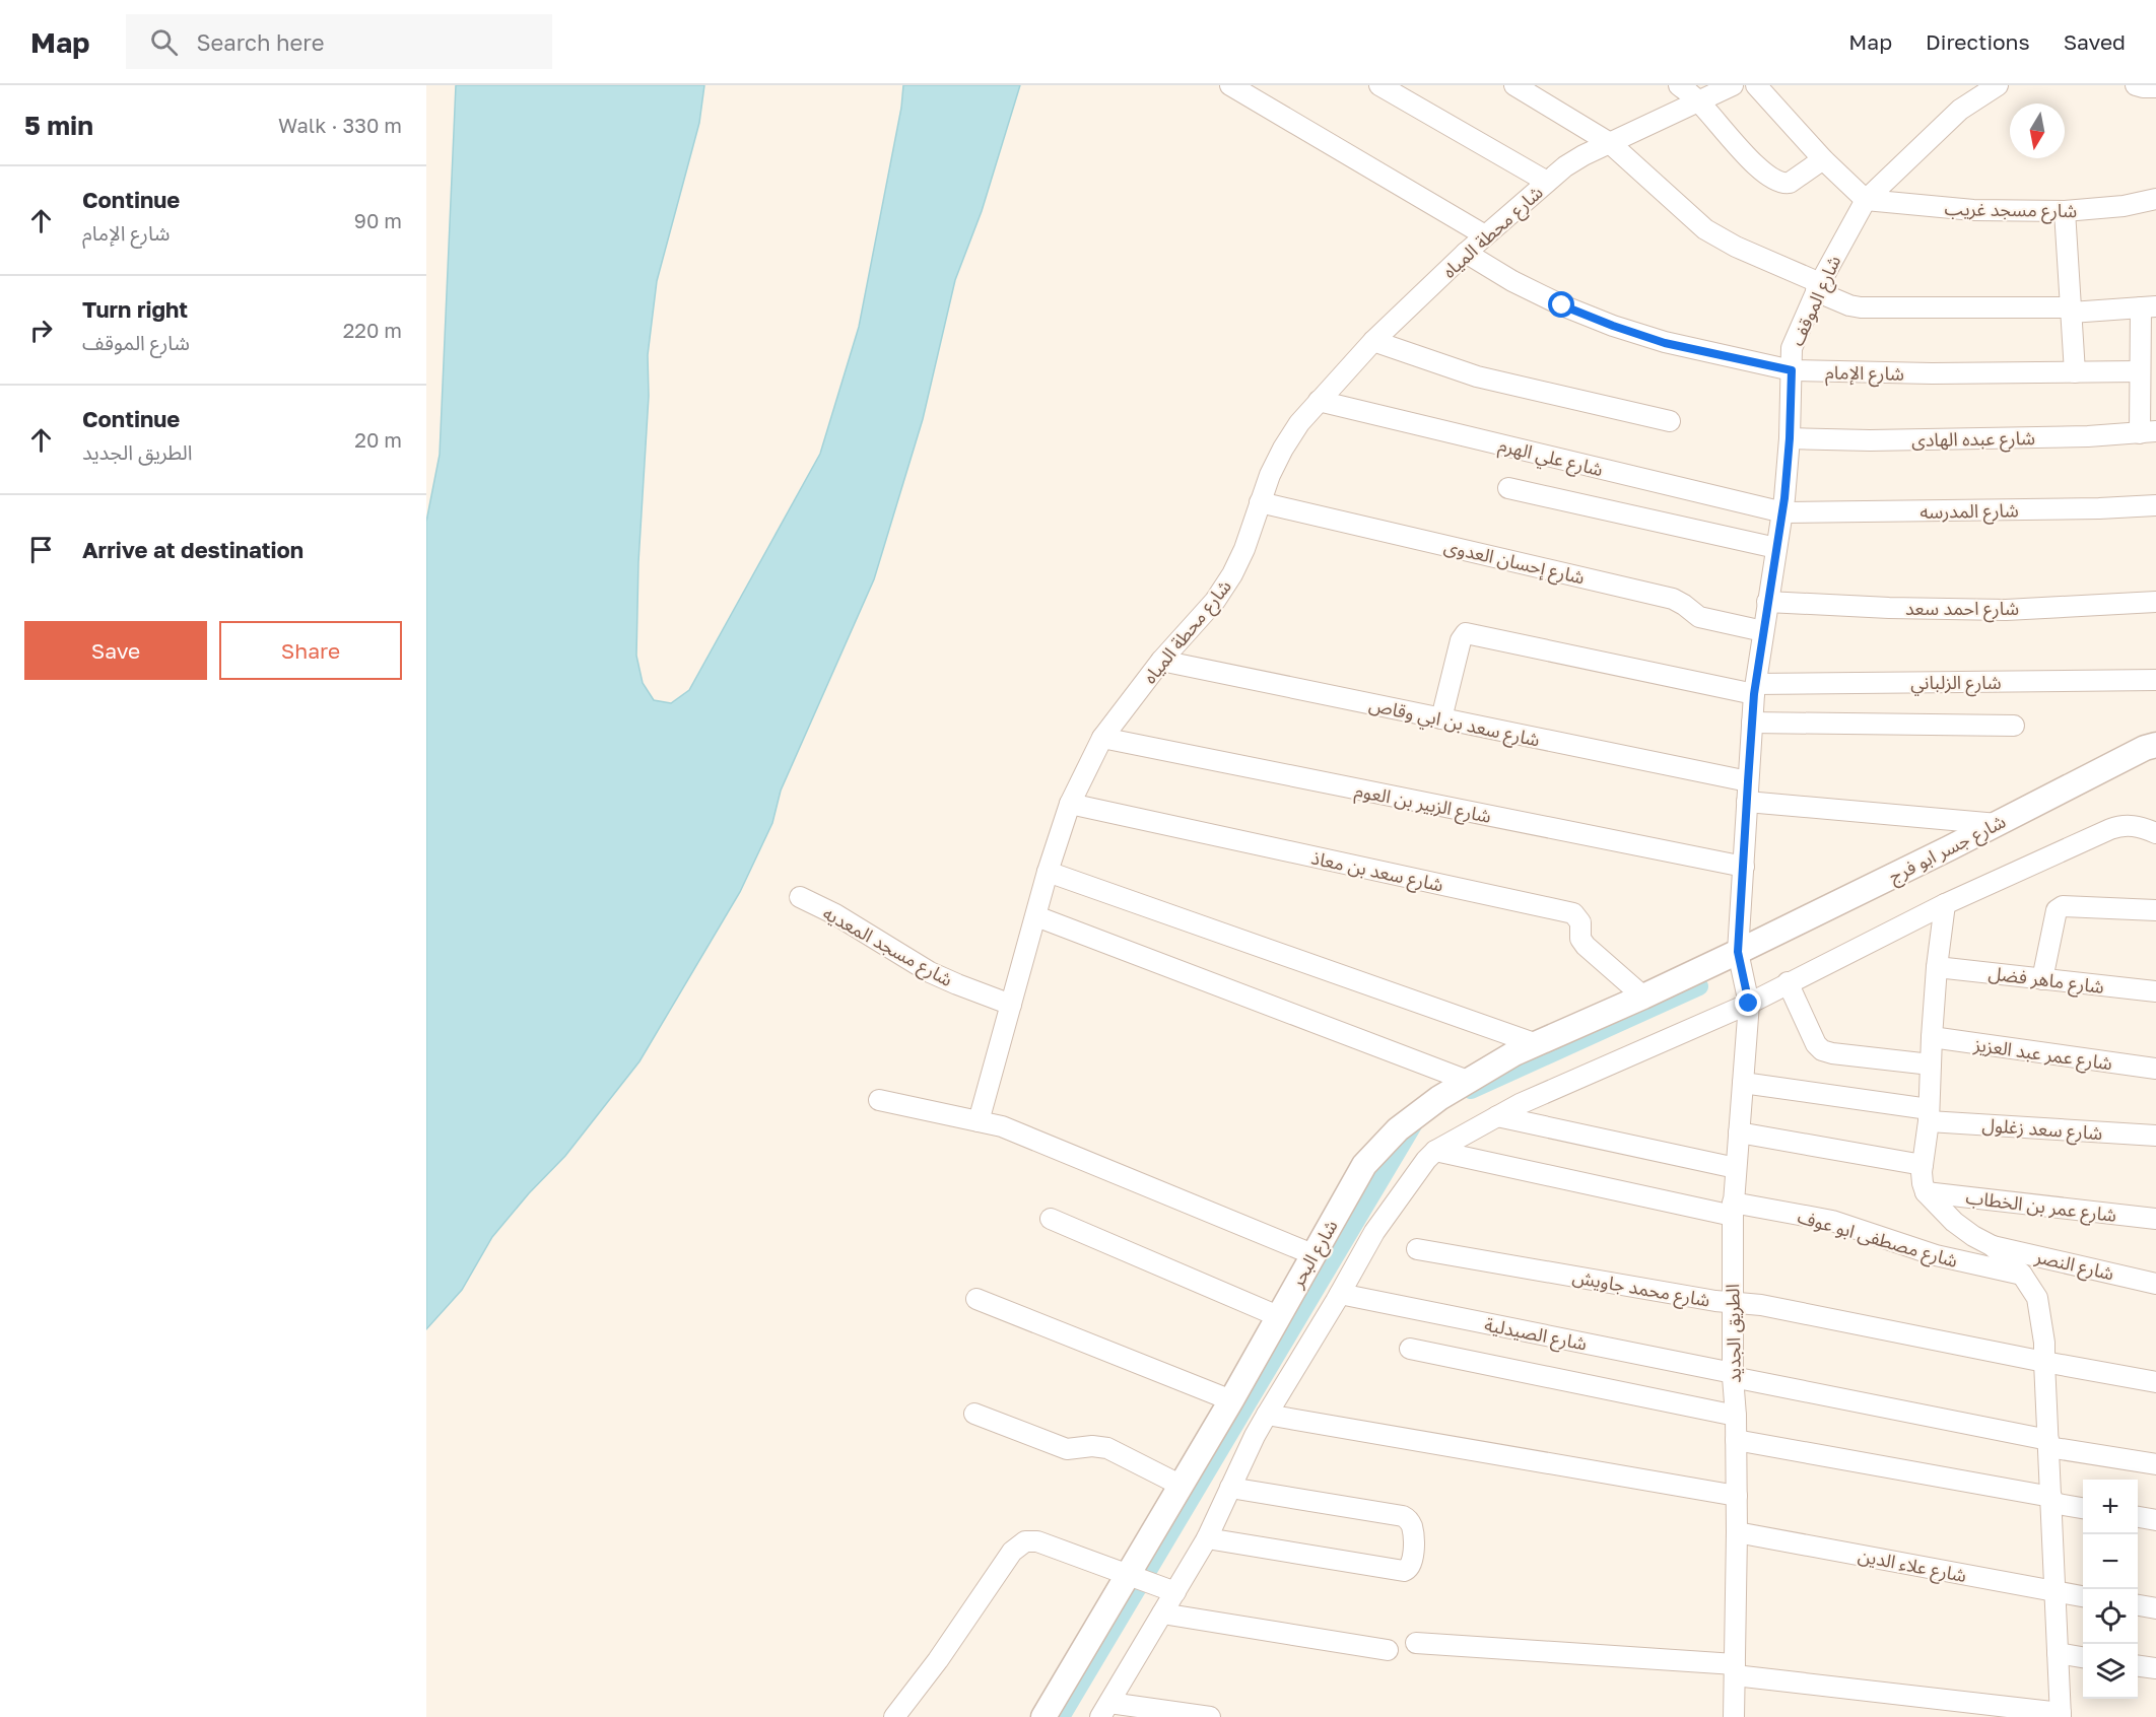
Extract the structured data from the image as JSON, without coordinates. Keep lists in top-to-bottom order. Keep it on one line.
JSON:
{"streets":{"street":["شارع مسجد غريب","شارع محطة المياه","شارع الموقف","شارع الإمام","شارع عبده الهادى","شارع علي الهرم","شارع المدرسه","شارع إحسان العدوى","شارع احمد سعد","شارع الزلباني","شارع سعد بن ابي وقاص","شارع الزبير بن العوم","شارع جسر ابو فرج","شارع سعد بن معاذ","شارع مسجد المعديه","شارع ماهر فضل","شارع عمر عبد العزيز","شارع سعد زغلول","شارع عمر بن الخطاب","شارع مصطفى ابو عوف","شارع البحر","شارع النصر","شارع محمد جاويش","شارع الصيدلية","الطريق الجديد","شارع علاء الدين"]},"crossings":[["شارع مسجد غريب","شارع الموقف"],["شارع محطة المياه","شارع الإمام"],["شارع محطة المياه","شارع علي الهرم"],["شارع محطة المياه","شارع إحسان العدوى"],["شارع محطة المياه","شارع سعد بن ابي وقاص"],["شارع محطة المياه","شارع الزبير بن العوم"],["شارع محطة المياه","شارع سعد بن معاذ"],["شارع محطة المياه","شارع مسجد المعديه"],["شارع الموقف","شارع الإمام"],["شارع الموقف","شارع عبده الهادى"],["شارع الموقف","شارع علي الهرم"],["شارع الموقف","شارع المدرسه"],["شارع الموقف","شارع إحسان العدوى"],["شارع الموقف","شارع احمد سعد"],["شارع الموقف","شارع الزلباني"],["شارع الموقف","شارع سعد بن ابي وقاص"],["شارع الموقف","شارع الزبير بن العوم"],["شارع الموقف","شارع جسر ابو فرج"],["شارع الموقف","شارع البحر"],["شارع الموقف","الطريق الجديد"],["شارع علي الهرم","شارع المدرسه"],["شارع الزلباني","شارع سعد بن ابي وقاص"],["شارع سعد بن ابي وقاص","شارع جسر ابو فرج"],["شارع جسر ابو فرج","شارع البحر"],["شارع جسر ابو فرج","الطريق الجديد"],["شارع سعد بن معاذ","شارع البحر"],["شارع سعد زغلول","الطريق الجديد"],["شارع مصطفى ابو عوف","الطريق الجديد"],["شارع البحر","الطريق الجديد"],["شارع محمد جاويش","الطريق الجديد"],["شارع الصيدلية","الطريق الجديد"],["الطريق الجديد","شارع علاء الدين"]],"north":"bottom","page":{"header":"Map","search":"Search here","nav":["Map","Directions","Saved"],"heading":["5 min","Walk · 330 m"],"list":[["Continue","شارع الإمام","90 m"],["Turn right","شارع الموقف","220 m"],["Continue","الطريق الجديد","20 m"],"Arrive at destination"],"buttons":["Save","Share"],"map_buttons":["+","−"]}}
